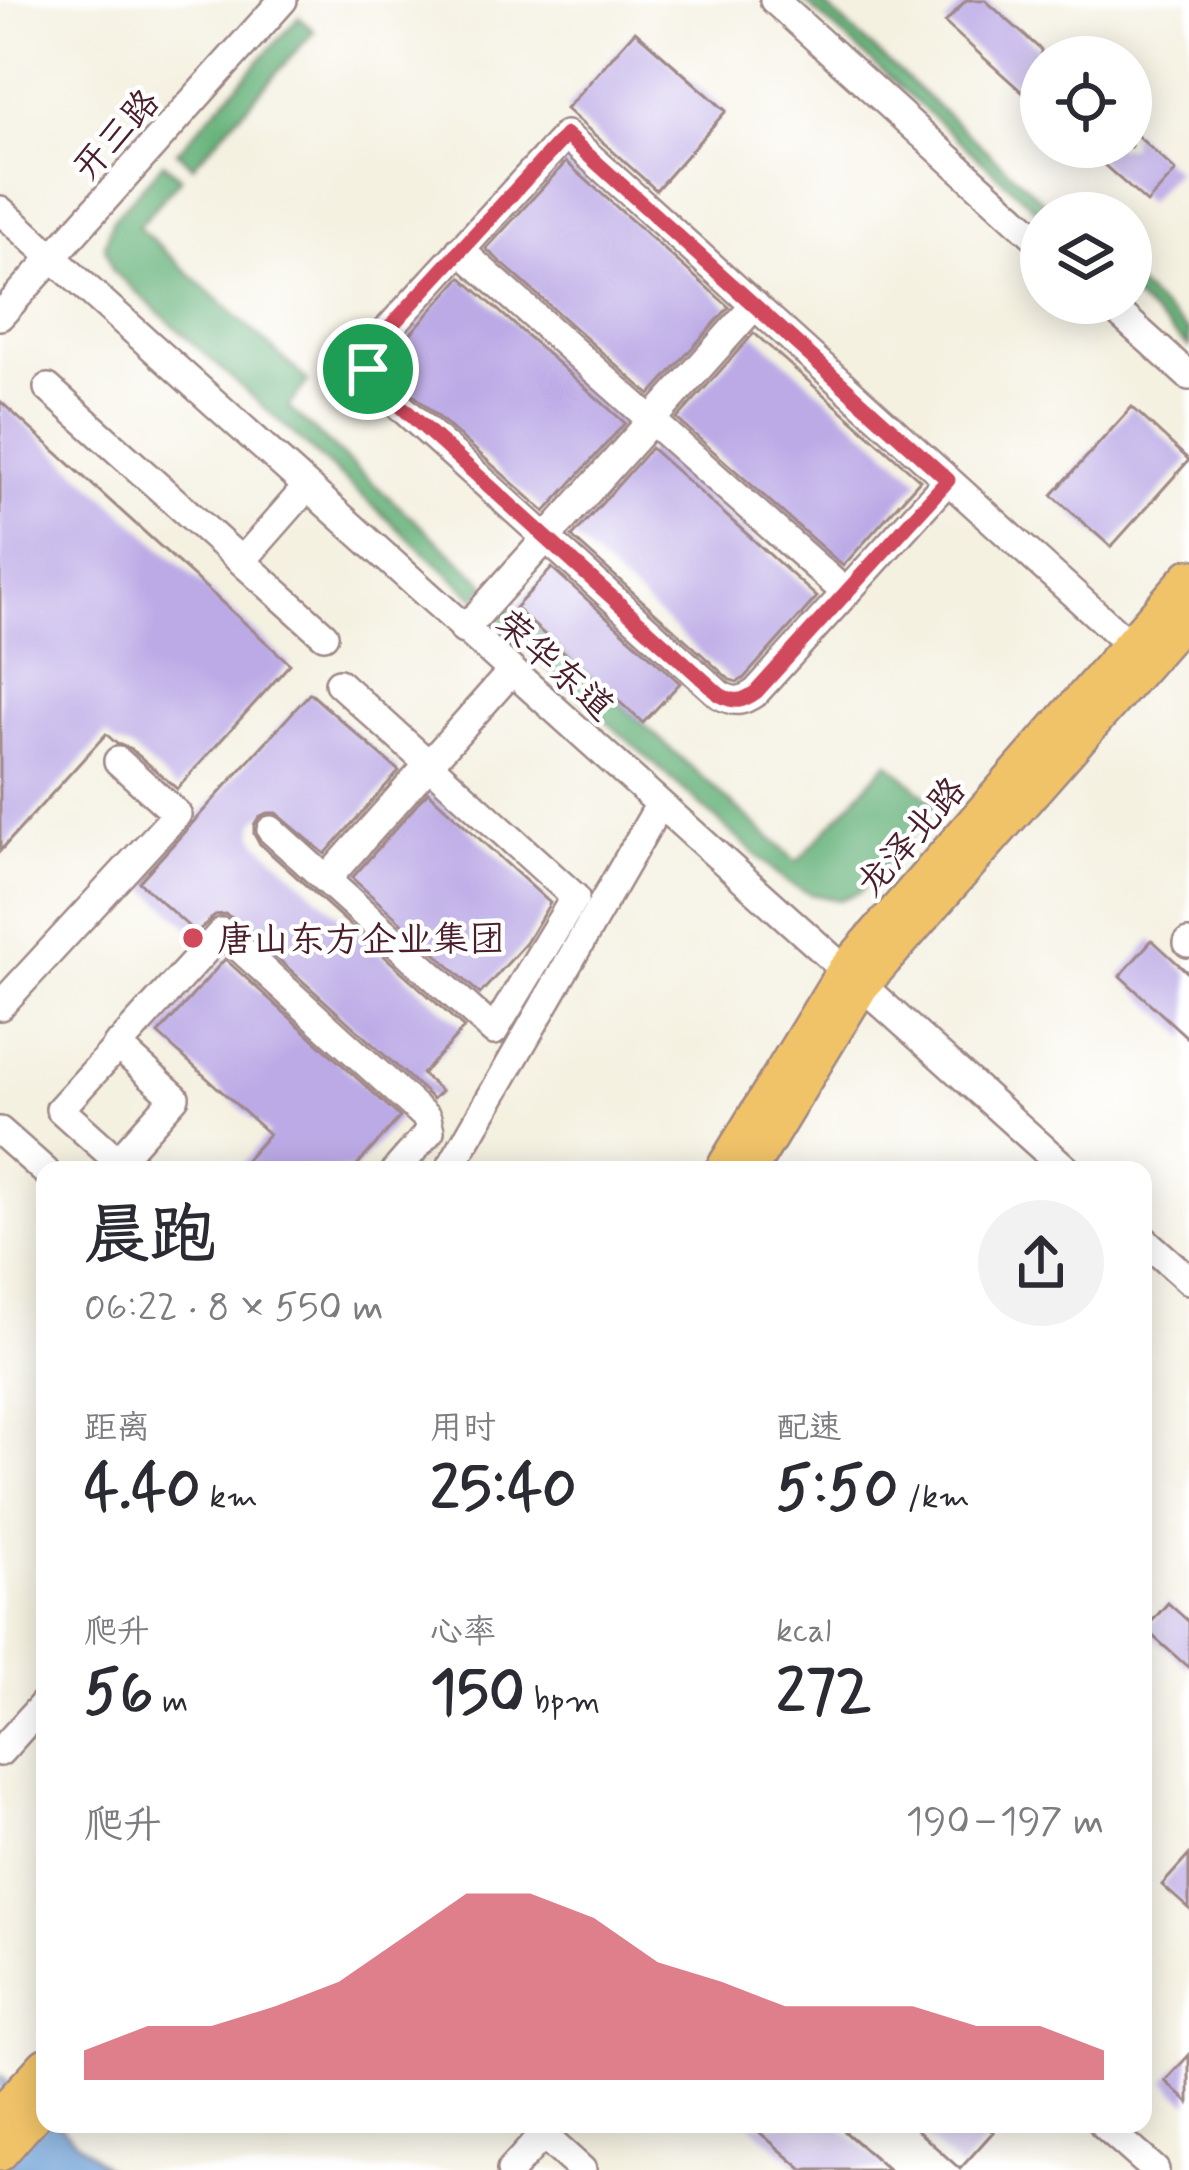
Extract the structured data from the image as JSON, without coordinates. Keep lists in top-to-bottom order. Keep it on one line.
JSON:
{"streets":{"main road":["龙泽北路"],"street":["开三路","荣华东道"]},"crossings":[["开三路","荣华东道"],["荣华东道","龙泽北路"]],"places":["唐山东方企业集团"],"page":{"heading":["晨跑","06:22 · 8 × 550 m"],"stats":[["距离","4.40 km"],["用时","25:40"],["配速","5:50 /km"],["爬升","56 m"],["心率","150 bpm"],["kcal","272"]],"chart":["爬升","190–197 m"]}}
